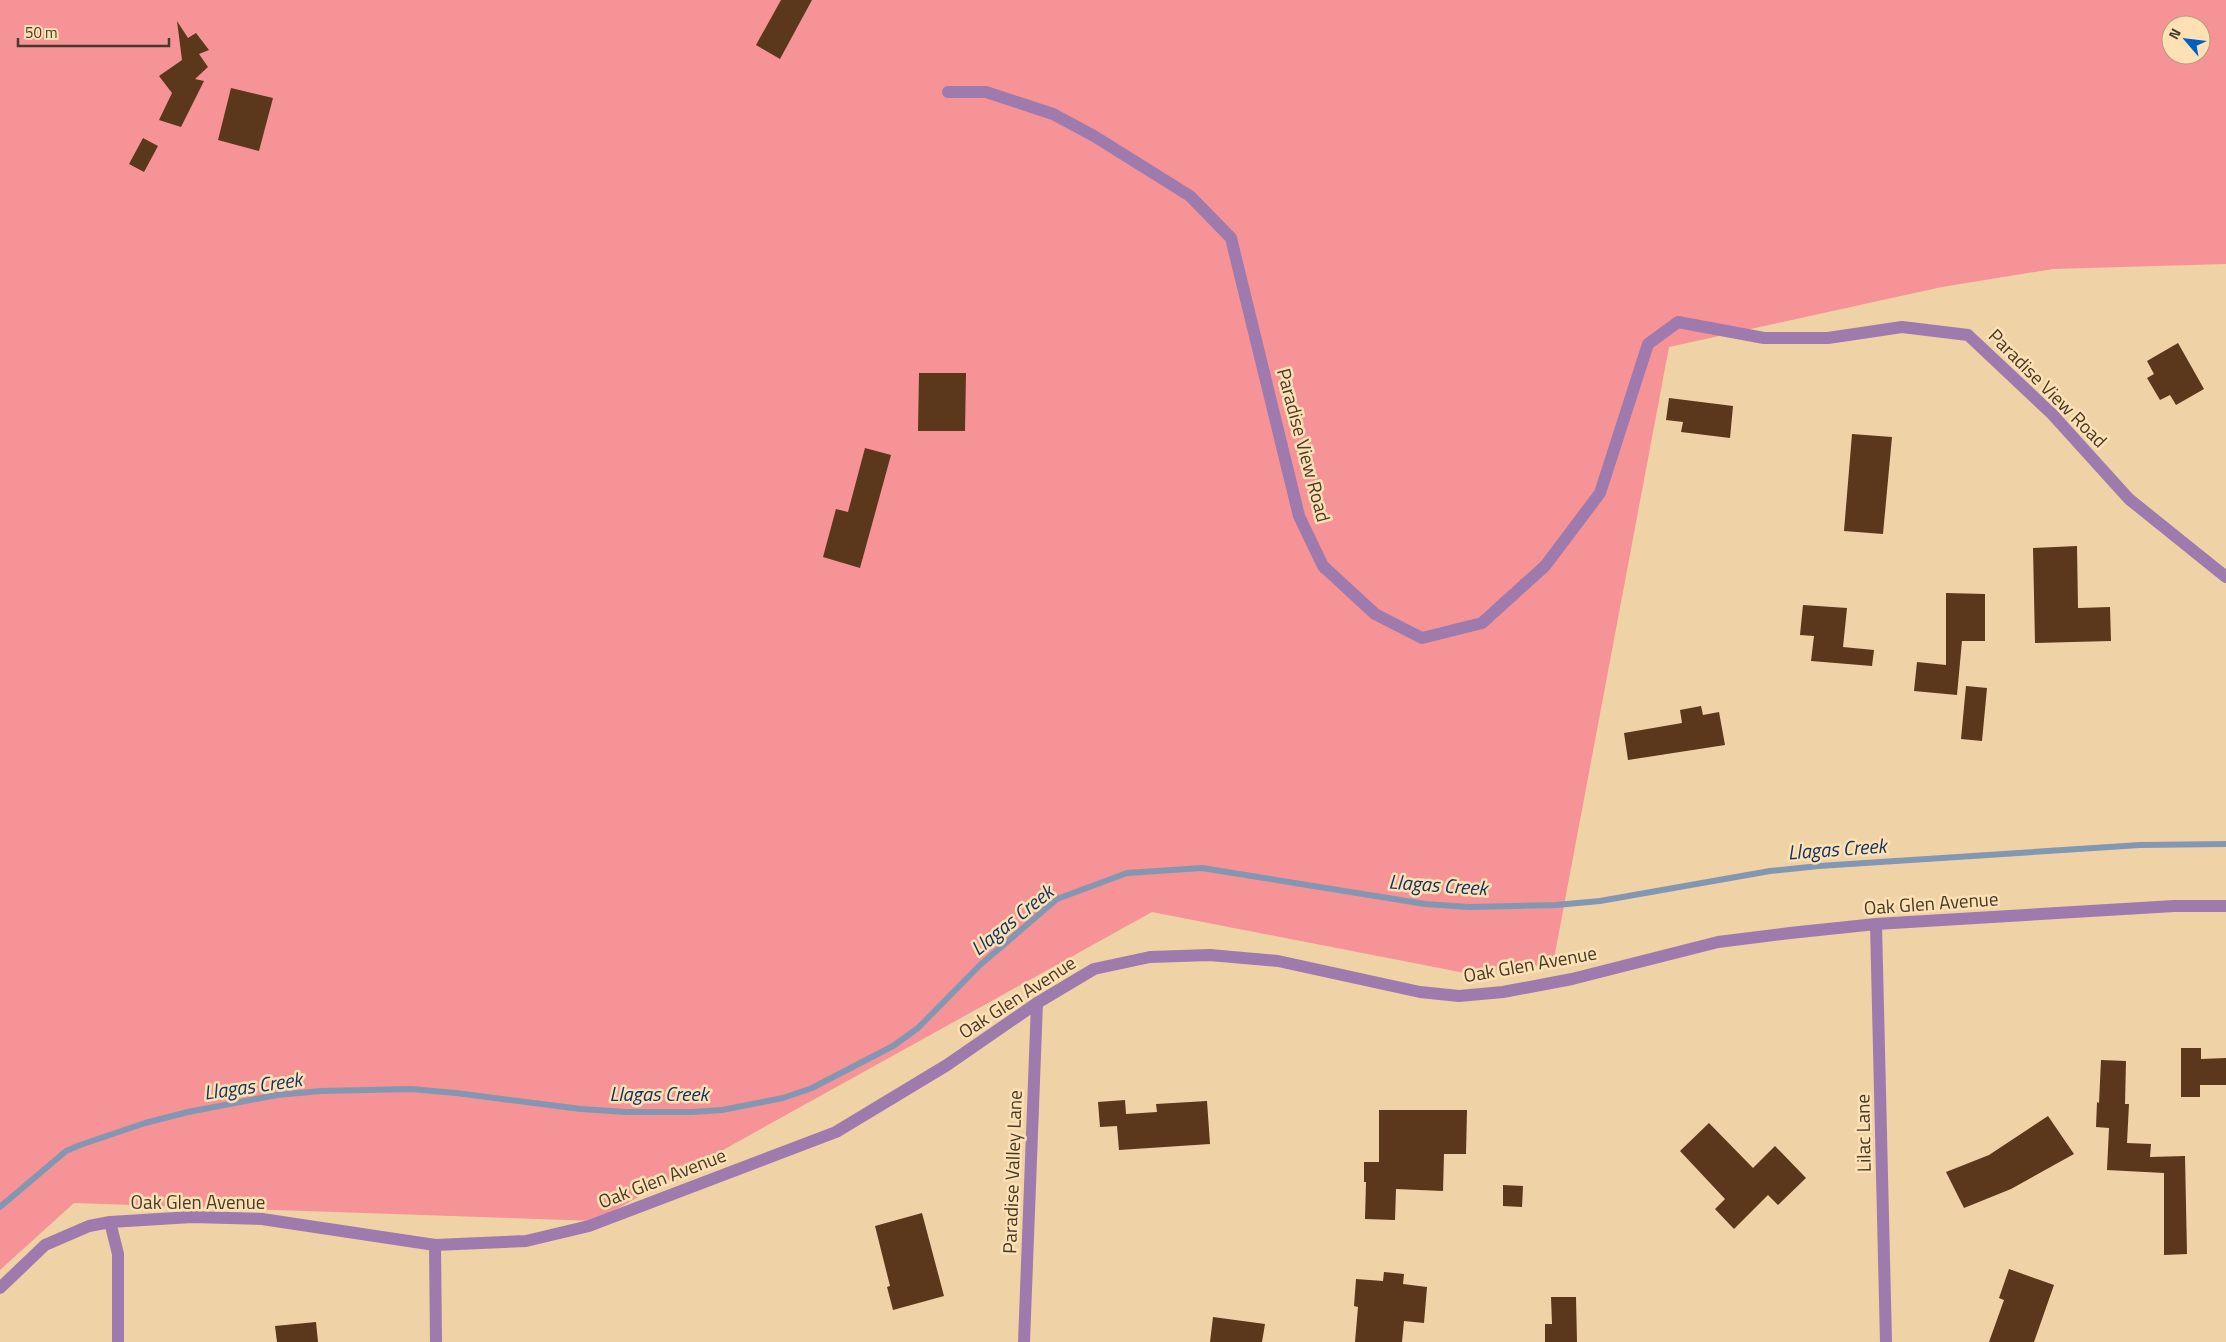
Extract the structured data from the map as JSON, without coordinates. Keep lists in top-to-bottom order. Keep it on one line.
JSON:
{"streets":{"street":["Paradise View Road","Oak Glen Avenue","Lilac Lane","Paradise Valley Lane"]},"crossings":[["Oak Glen Avenue","Lilac Lane"],["Oak Glen Avenue","Paradise Valley Lane"]],"water":["Llagas Creek"],"scale_bar":"50 m","north":"top left"}
